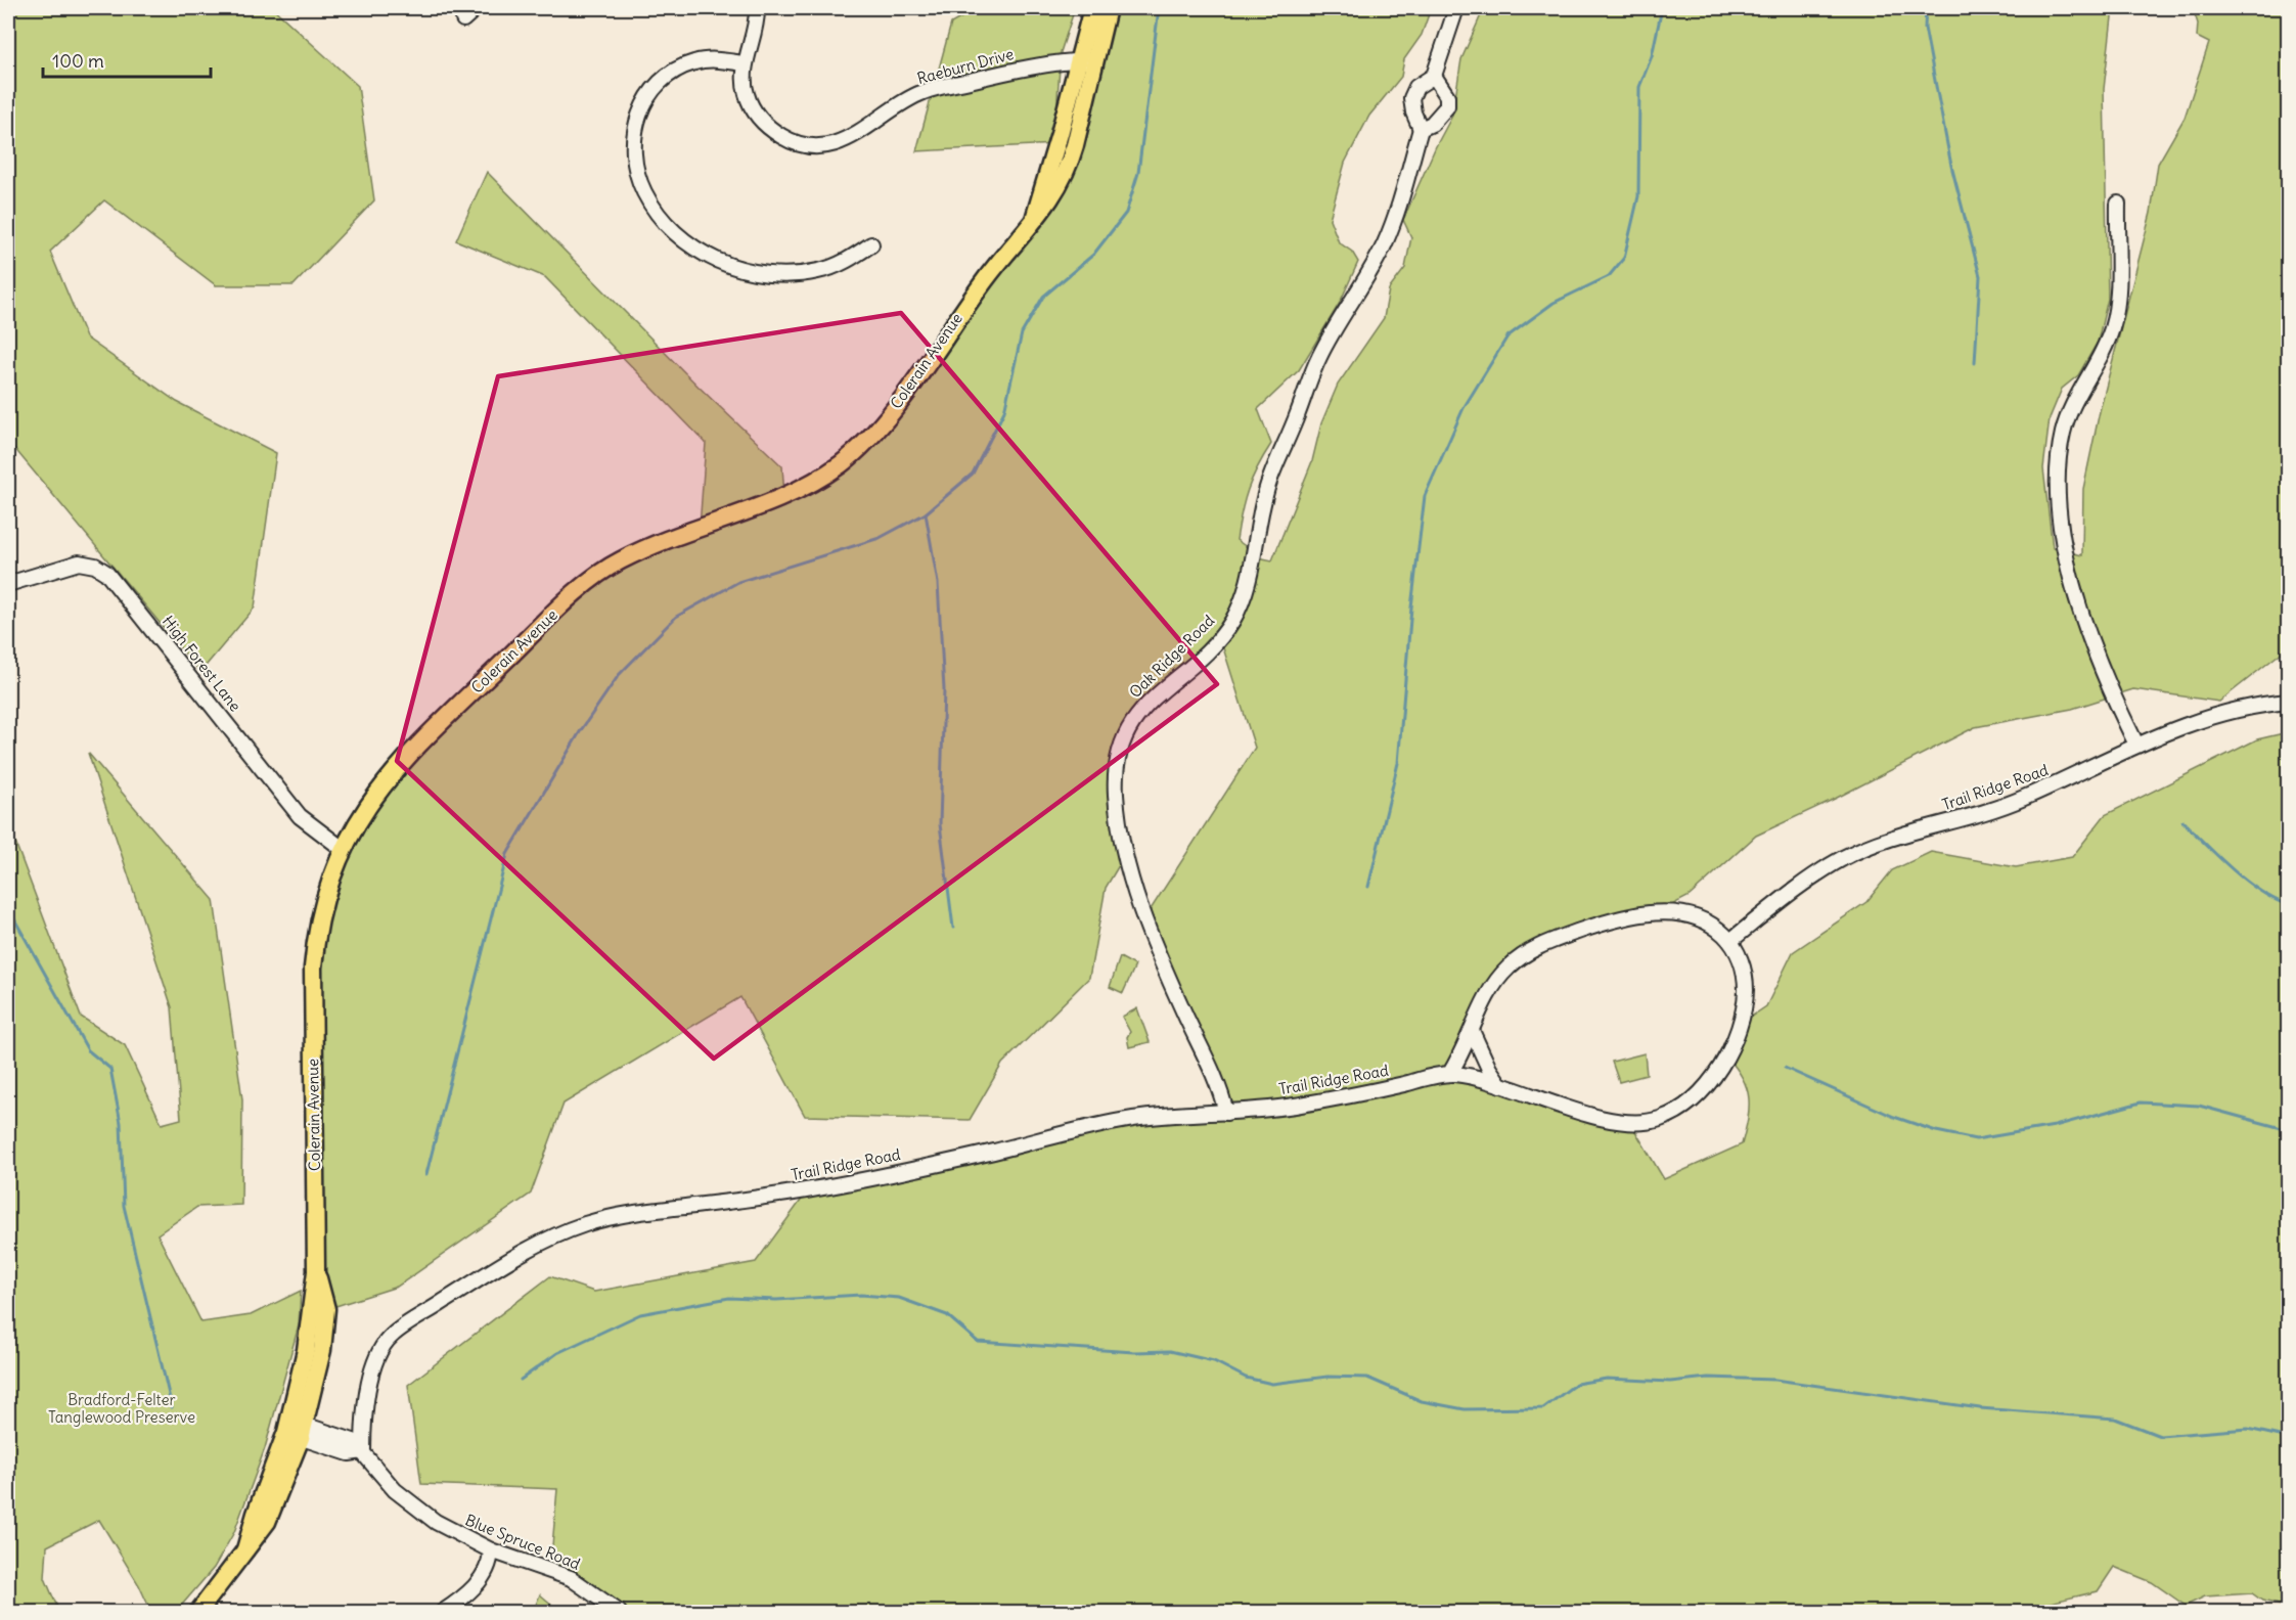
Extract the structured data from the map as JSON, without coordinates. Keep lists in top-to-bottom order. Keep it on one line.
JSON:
{"streets":{"main road":["Colerain Avenue"],"street":["Raeburn Drive","Oak Ridge Road","High Forest Lane","Trail Ridge Road","Blue Spruce Road"]},"crossings":[["Raeburn Drive","Colerain Avenue"],["Colerain Avenue","High Forest Lane"],["Colerain Avenue","Blue Spruce Road"],["Oak Ridge Road","Trail Ridge Road"],["Trail Ridge Road","Blue Spruce Road"]],"parks":["Bradford-Felter Tanglewood Preserve"],"scale_bar":"100 m"}
